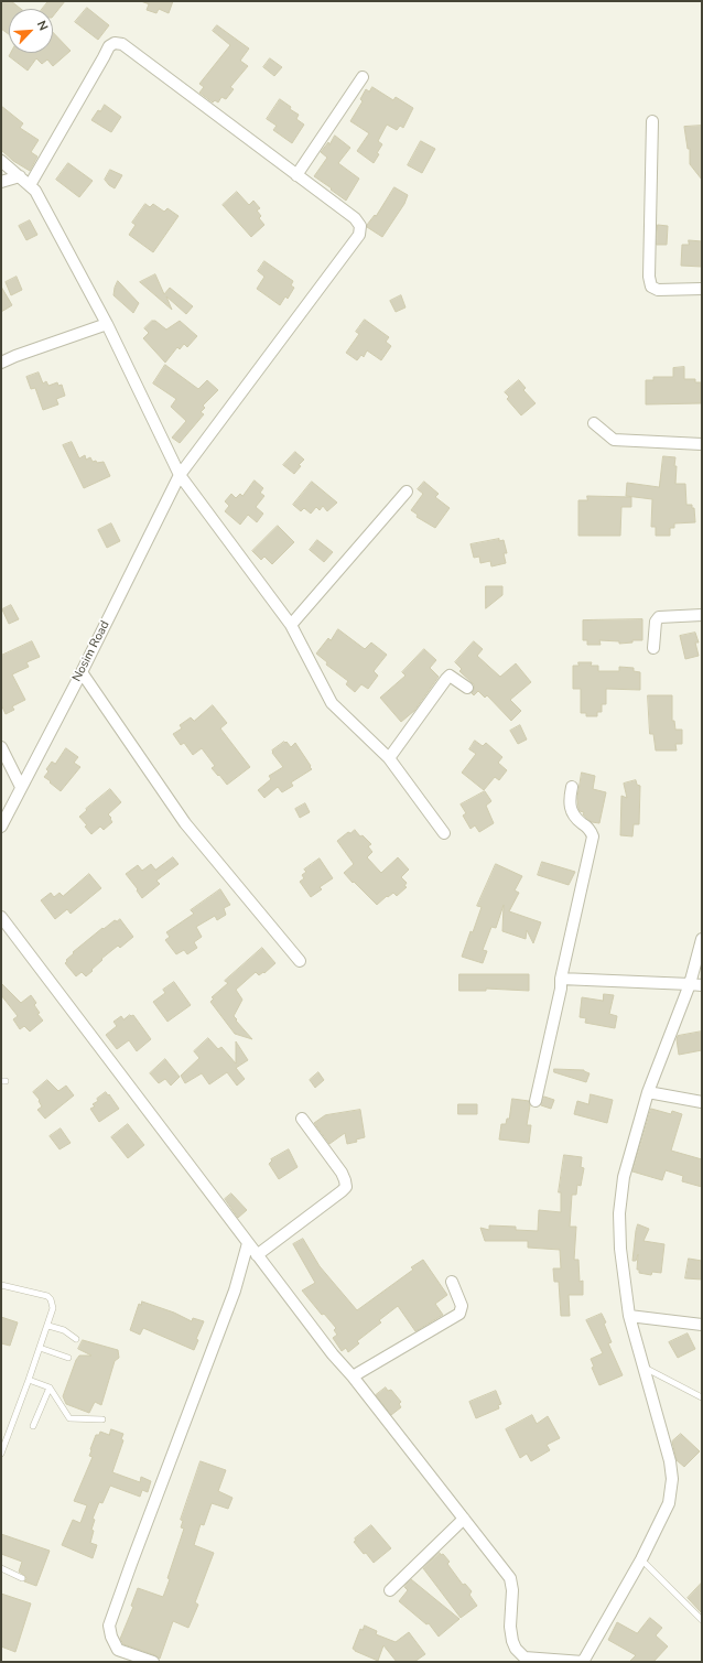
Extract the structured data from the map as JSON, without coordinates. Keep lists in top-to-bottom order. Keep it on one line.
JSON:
{"streets":{"street":["Nosim Road"]},"north":"top right"}
